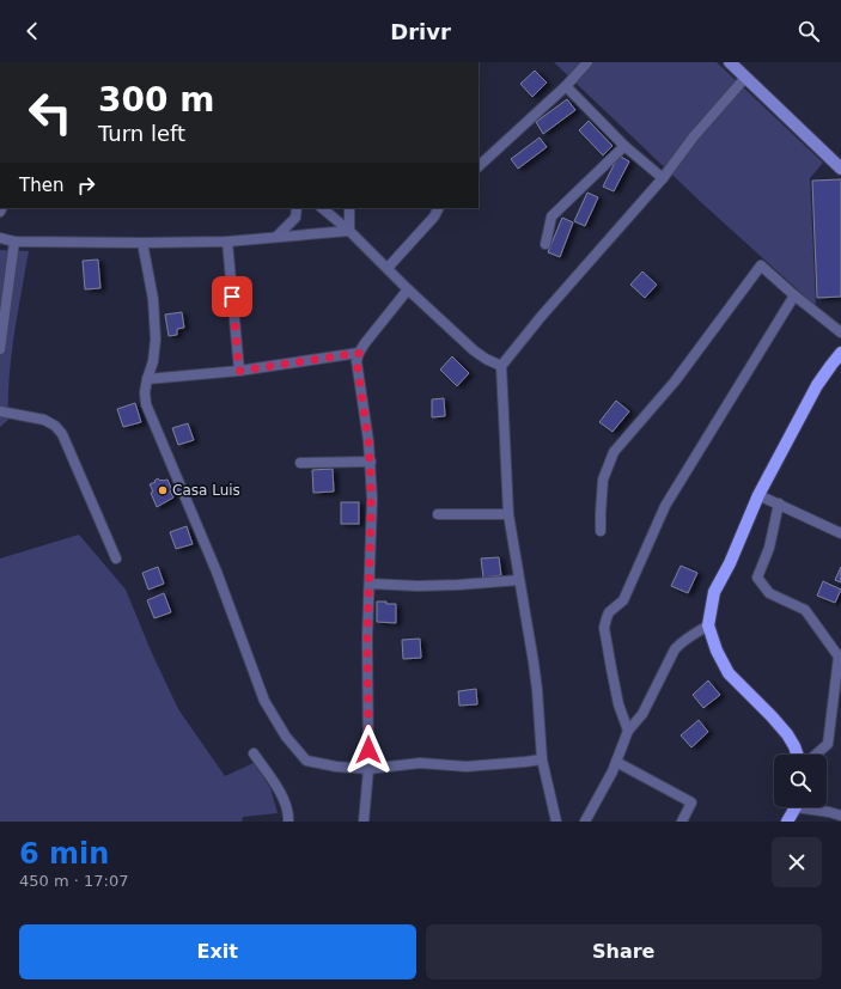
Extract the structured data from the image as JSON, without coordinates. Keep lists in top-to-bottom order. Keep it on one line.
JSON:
{"places":["Casa Luis"],"page":{"header":"Drivr","turn":["300 m","Turn left"],"then":"Then","heading":["6 min","450 m · 17:07"],"buttons":["Exit","Share"]}}
